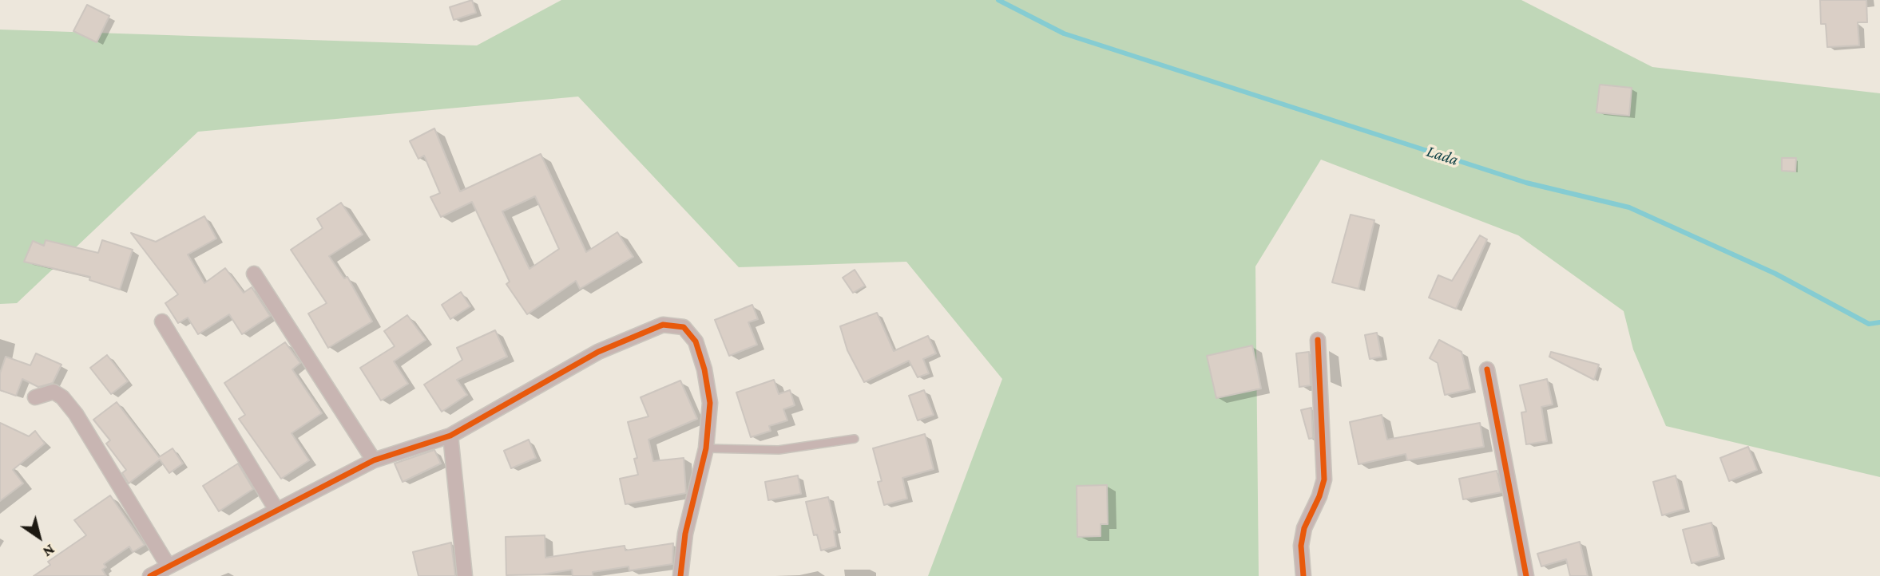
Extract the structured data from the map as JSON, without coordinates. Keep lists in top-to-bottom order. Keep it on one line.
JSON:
{"water":["Lada"],"north":"bottom right"}
